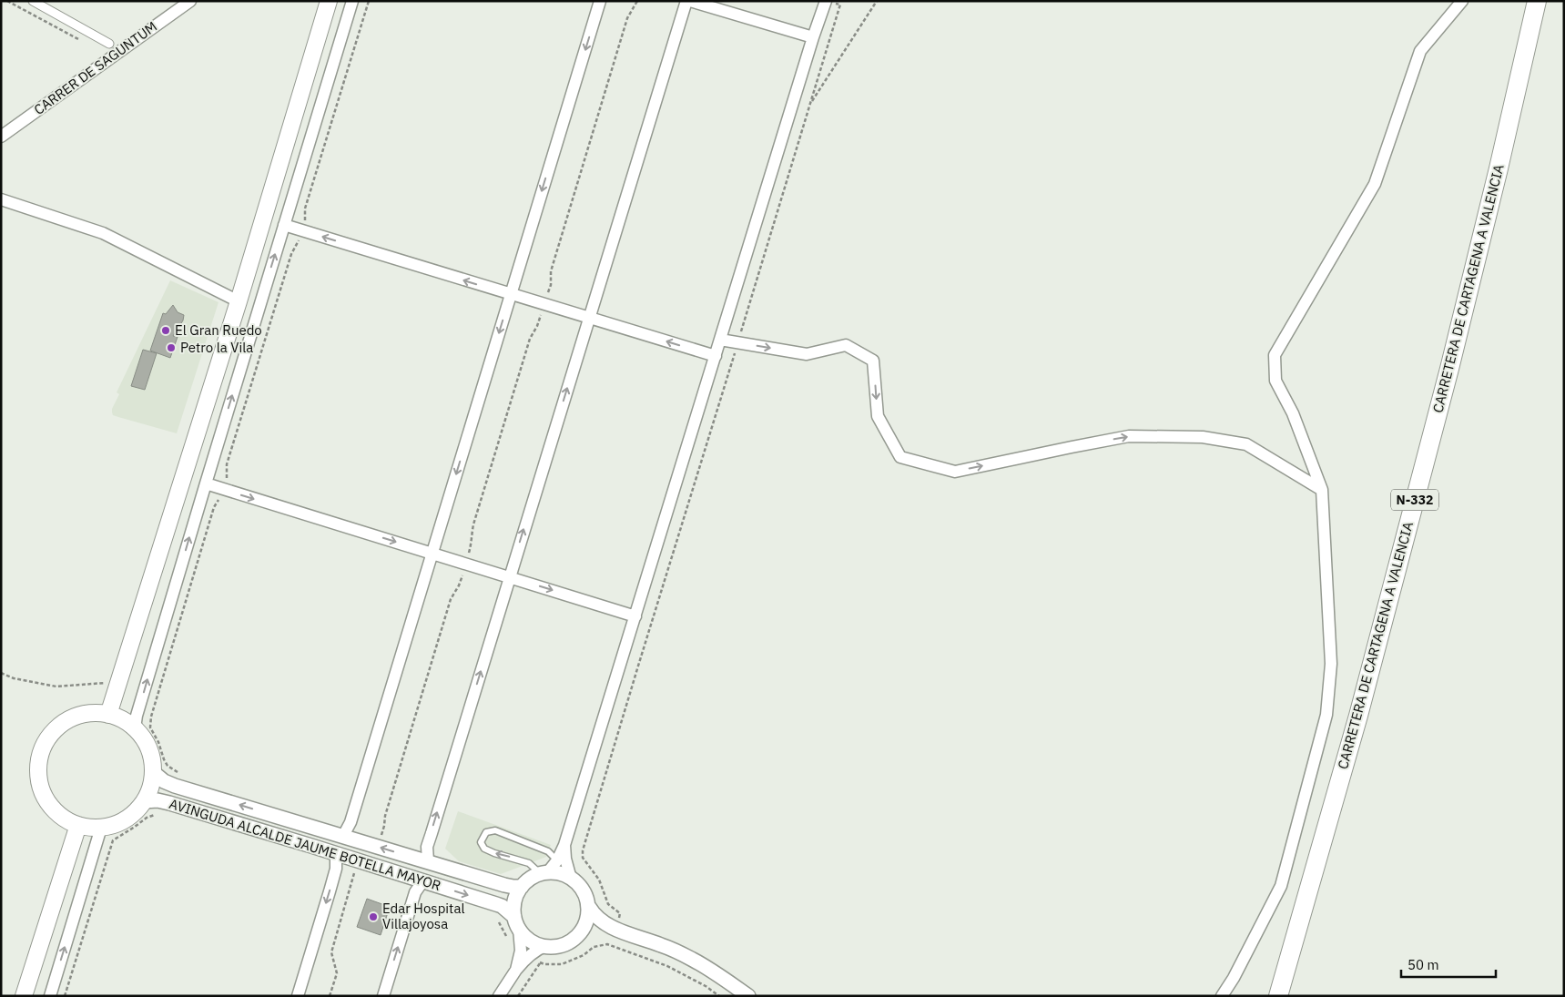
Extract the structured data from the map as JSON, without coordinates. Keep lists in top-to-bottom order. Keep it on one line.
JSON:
{"streets":{"highway":["CARRETERA DE CARTAGENA A VALENCIA","N-332"],"street":["CARRER DE SAGUNTUM","AVINGUDA ALCALDE JAUME BOTELLA MAYOR"]},"places":["El Gran Ruedo","Petro la Vila","Edar Hospital Villajoyosa"],"scale_bar":"50 m"}
